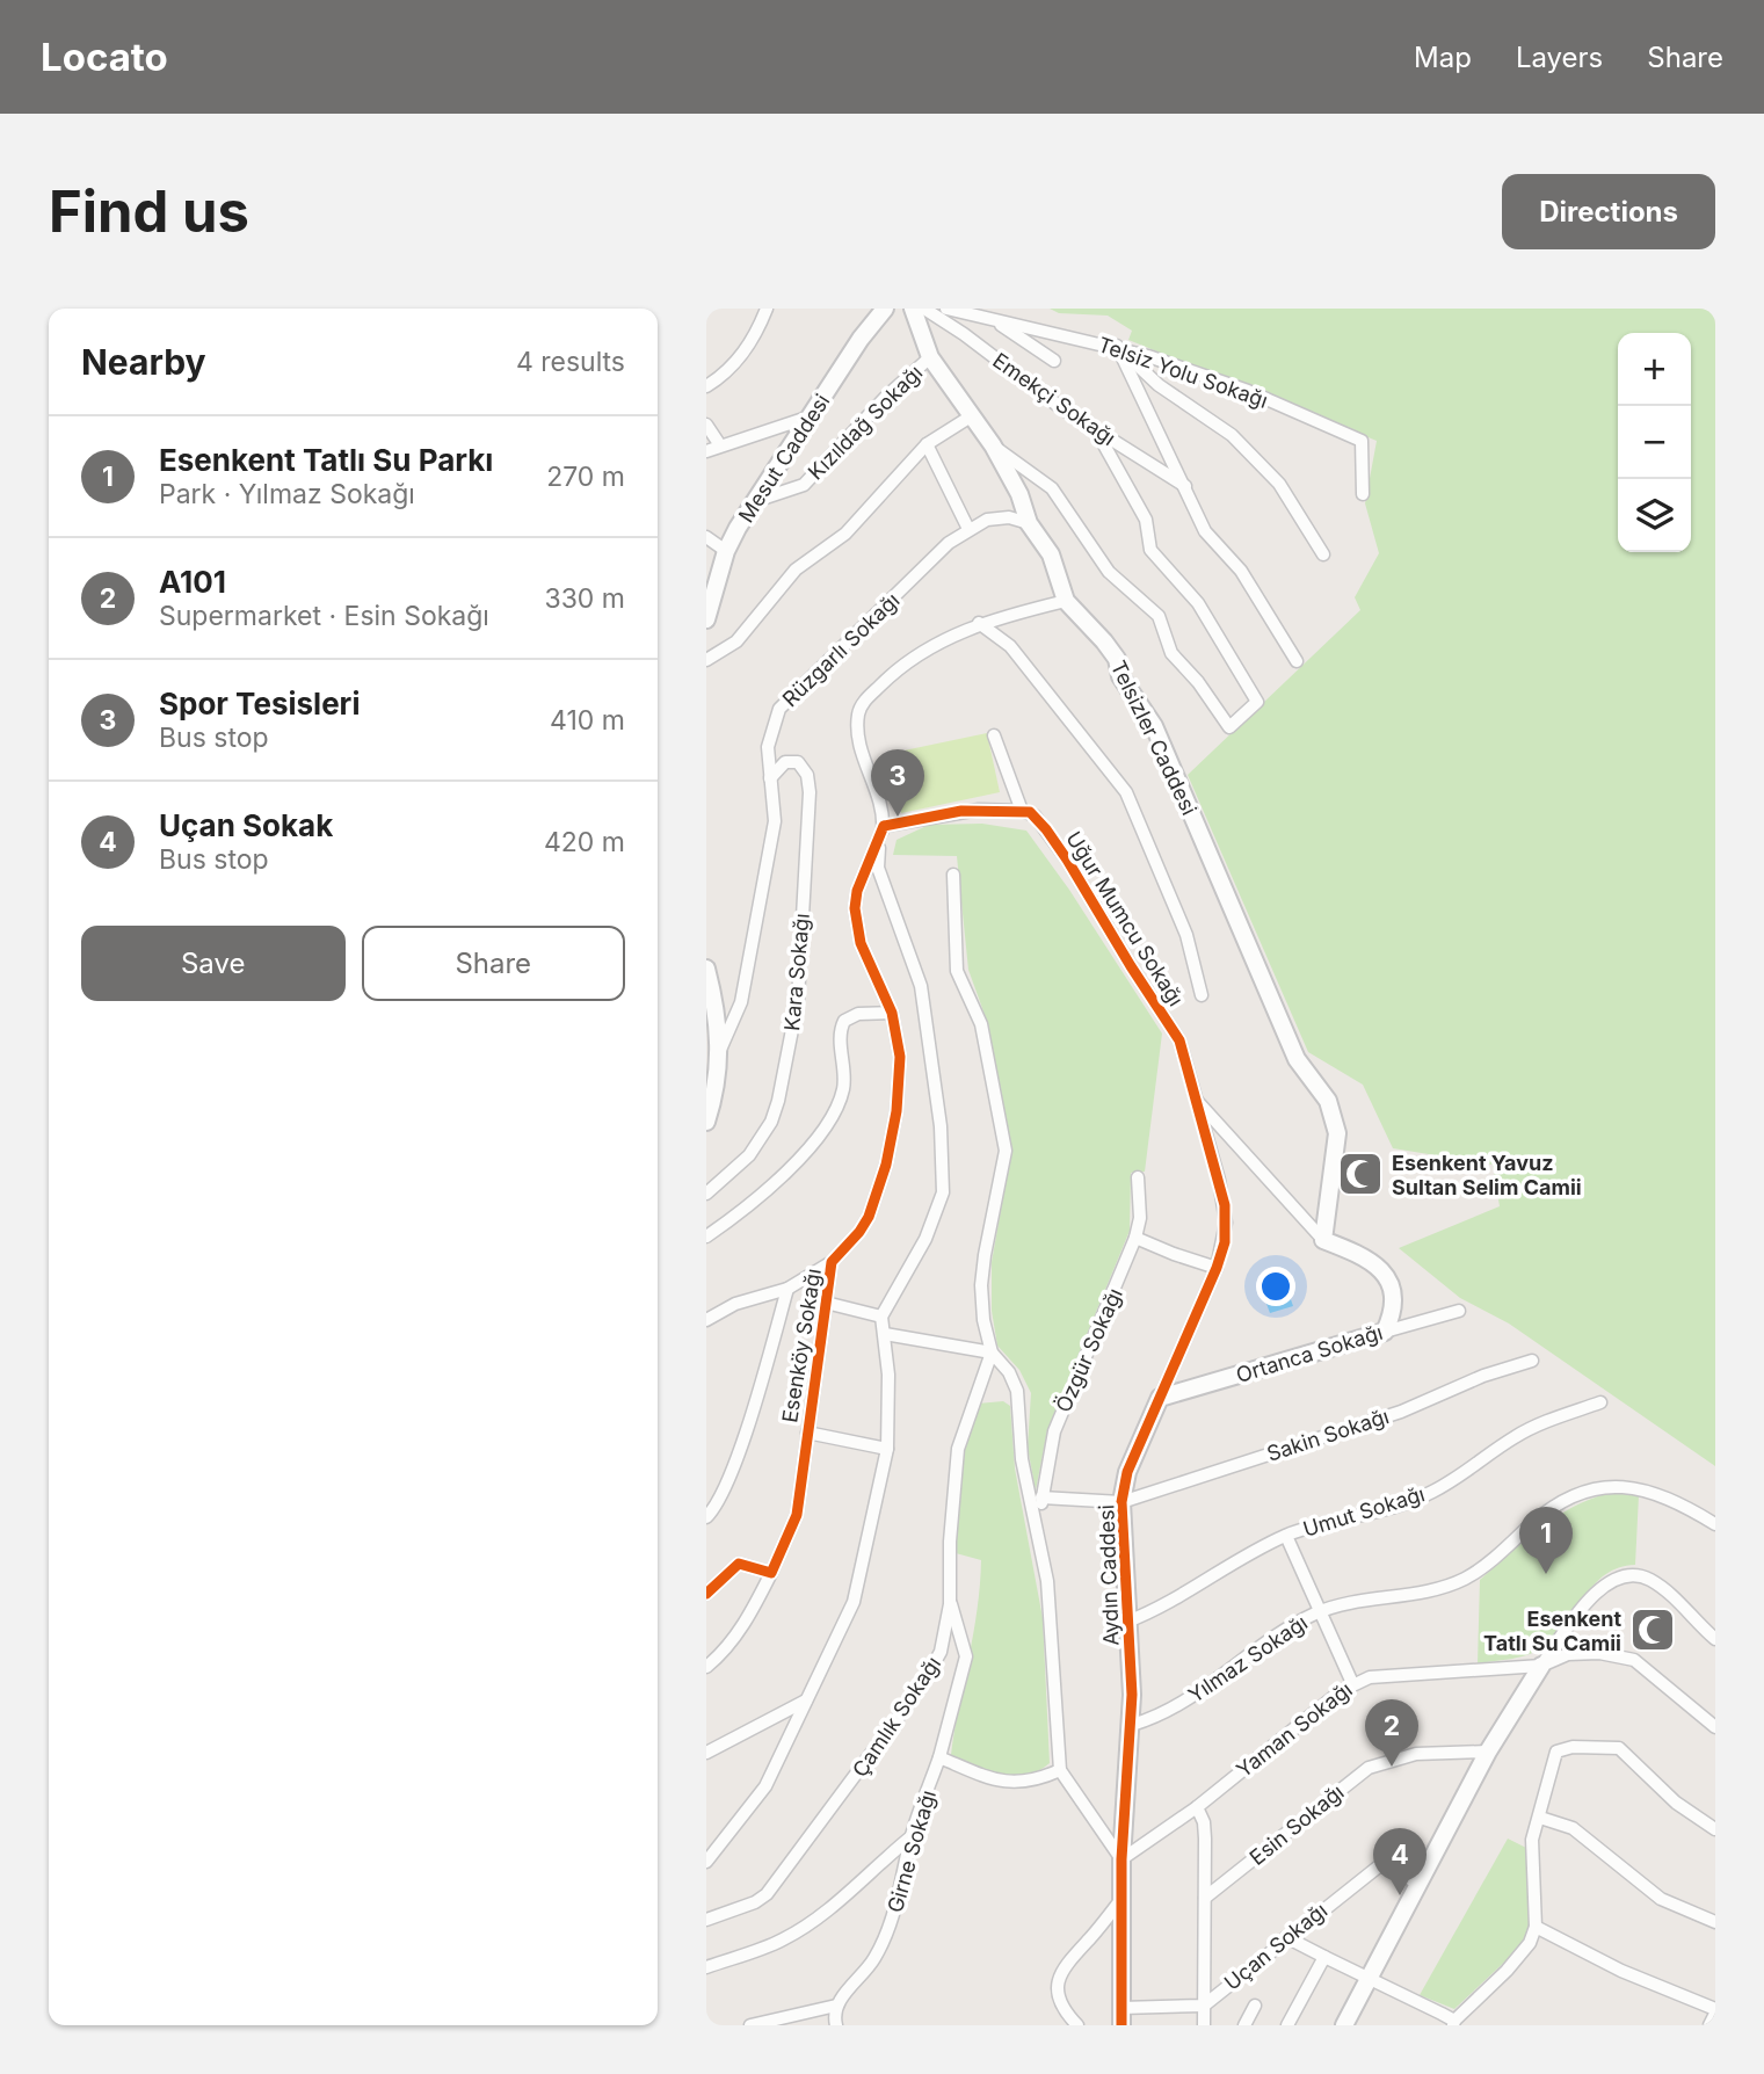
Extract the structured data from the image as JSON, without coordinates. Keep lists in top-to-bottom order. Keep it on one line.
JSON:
{"streets":{"street":["Telsiz Yolu Sokağı","Emekçi Sokağı","Kızıldağ Sokağı","Mesut Caddesi","Rüzgarlı Sokağı","Telsizler Caddesi","Uğur Mumcu Sokağı","Kara Sokağı","Esenköy Sokağı","Özgür Sokağı","Ortanca Sokağı","Sakin Sokağı","Umut Sokağı","Aydın Caddesi","Yılmaz Sokağı","Çamlık Sokağı","Yaman Sokağı","Esin Sokağı","Girne Sokağı","Uçan Sokağı"]},"crossings":[["Kızıldağ Sokağı","Mesut Caddesi"],["Kızıldağ Sokağı","Telsizler Caddesi"],["Rüzgarlı Sokağı","Telsizler Caddesi"],["Rüzgarlı Sokağı","Kara Sokağı"],["Telsizler Caddesi","Uğur Mumcu Sokağı"],["Uğur Mumcu Sokağı","Ortanca Sokağı"],["Uğur Mumcu Sokağı","Aydın Caddesi"],["Ortanca Sokağı","Aydın Caddesi"],["Sakin Sokağı","Aydın Caddesi"],["Umut Sokağı","Aydın Caddesi"],["Aydın Caddesi","Yılmaz Sokağı"],["Aydın Caddesi","Yaman Sokağı"],["Çamlık Sokağı","Girne Sokağı"]],"places":{"mosque":["Esenkent Yavuz Sultan Selim Camii","Esenkent Tatlı Su Camii"]},"page":{"header":"Locato","nav":["Map","Layers","Share"],"buttons":["Directions",["Save","Share"]],"title":"Find us","heading":["Nearby","4 results"],"map_buttons":["+","−"],"list":[{"mark":"1","name":"Esenkent Tatlı Su Parkı","note":"Park · Yılmaz Sokağı","value":"270 m"},{"mark":"2","name":"A101","note":"Supermarket · Esin Sokağı","value":"330 m"},{"mark":"3","name":"Spor Tesisleri","note":"Bus stop","value":"410 m"},{"mark":"4","name":"Uçan Sokak","note":"Bus stop","value":"420 m"}],"pins":["3","1","2","4"]}}
